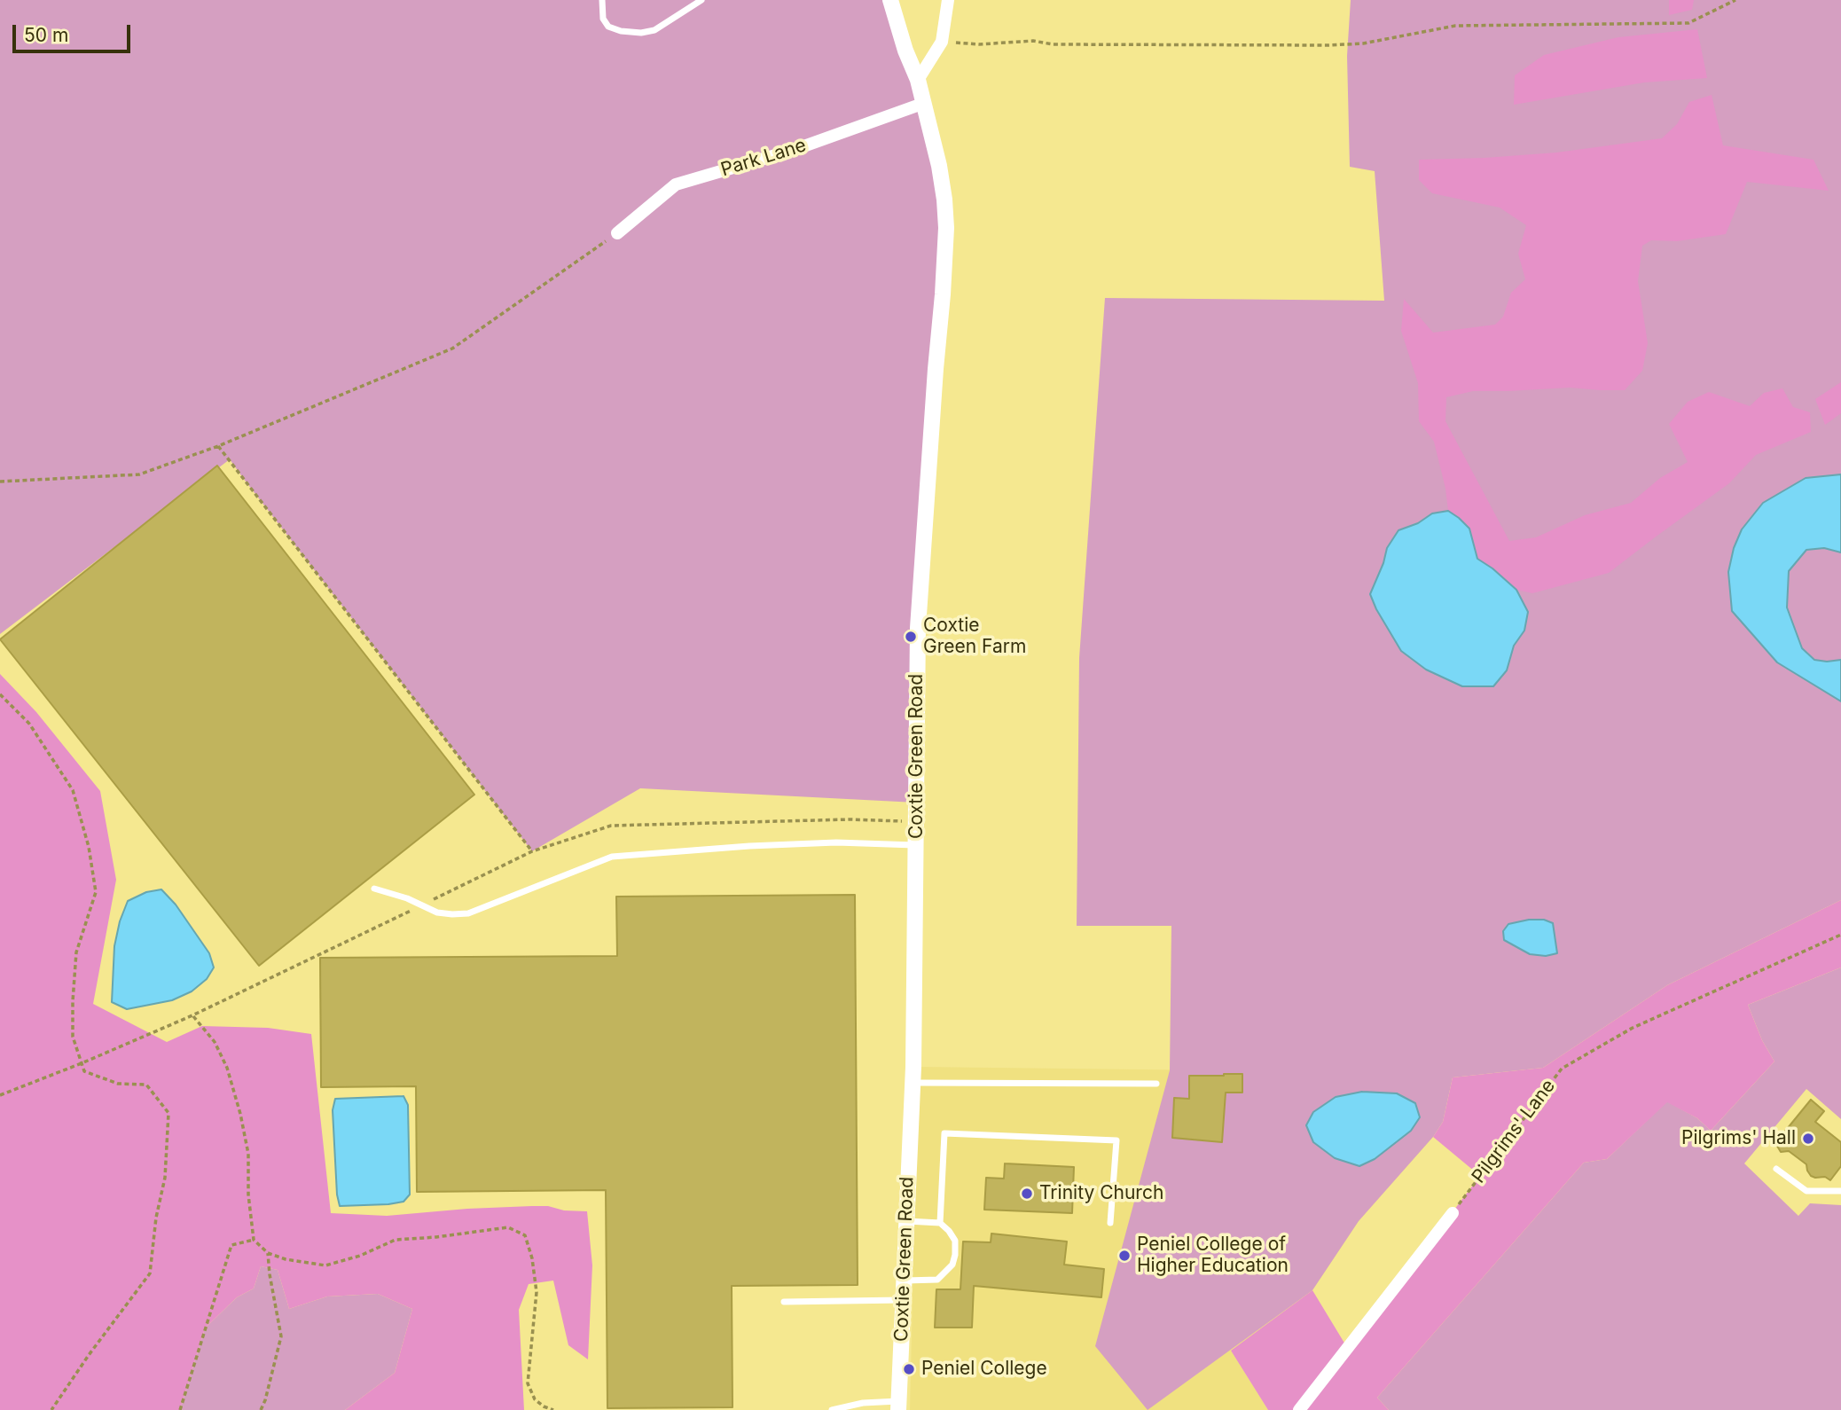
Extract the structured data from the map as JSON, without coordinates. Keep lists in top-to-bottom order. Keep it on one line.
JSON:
{"streets":{"street":["Park Lane","Coxtie Green Road"],"path":["Pilgrims' Lane"]},"crossings":[["Park Lane","Coxtie Green Road"]],"places":["Coxtie Green Farm","Pilgrims' Hall","Trinity Church","Peniel College of Higher Education","Peniel College"],"scale_bar":"50 m"}
